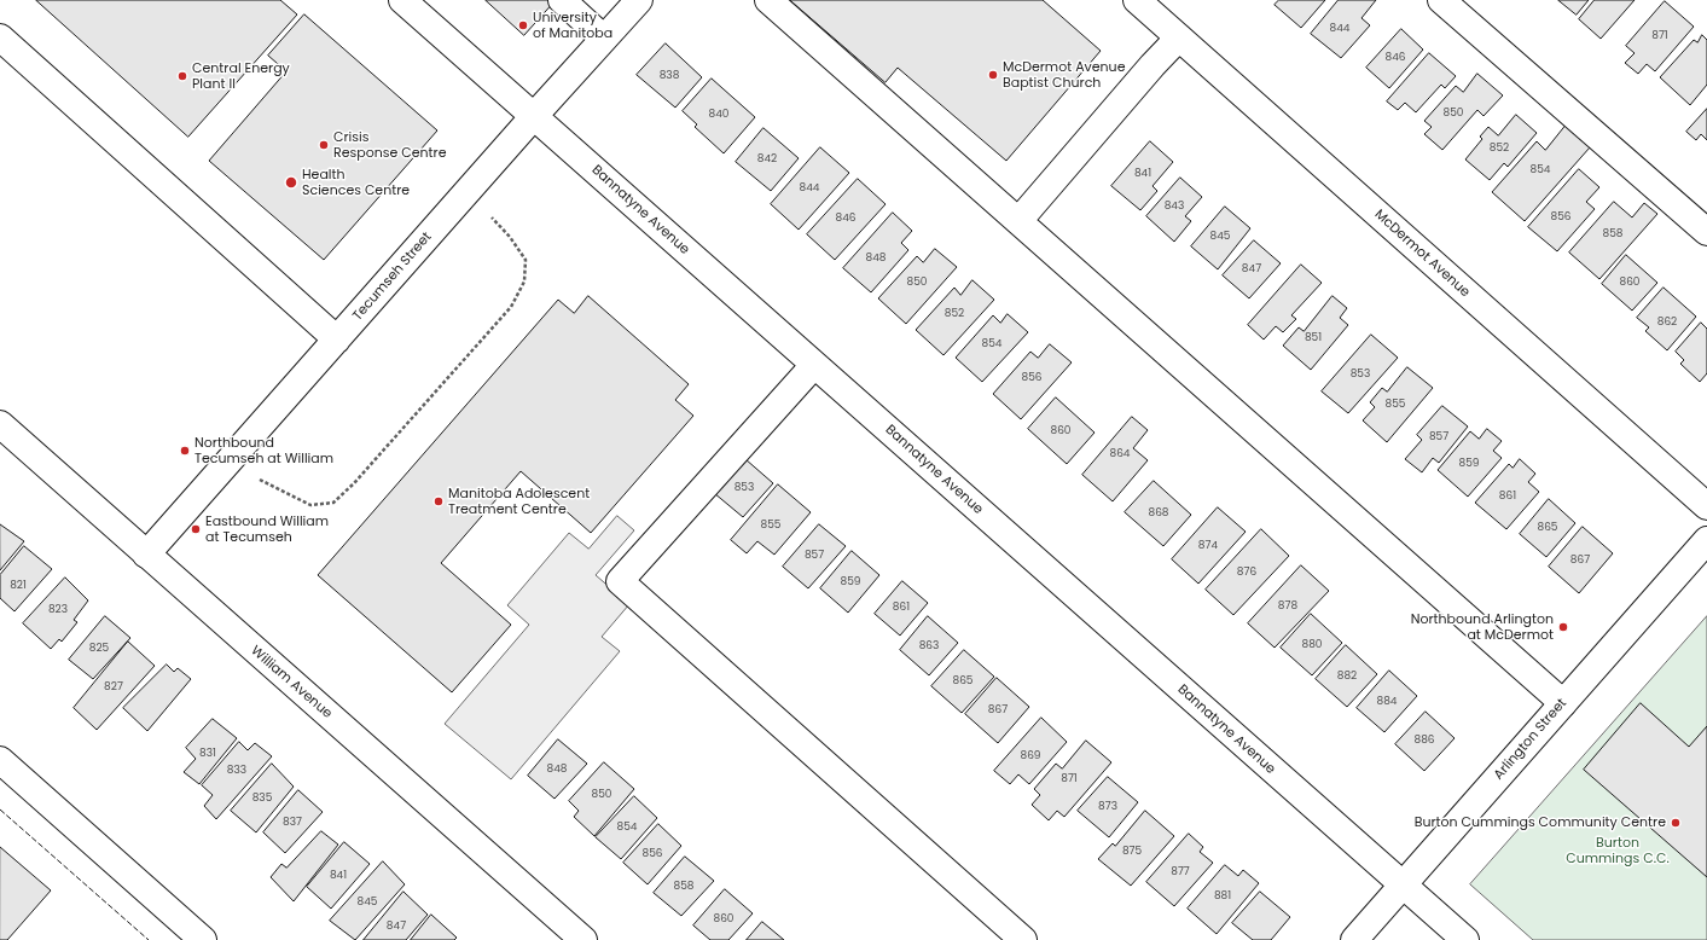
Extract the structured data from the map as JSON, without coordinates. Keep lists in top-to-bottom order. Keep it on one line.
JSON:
{"streets":{"street":["Bannatyne Avenue","McDermot Avenue","Tecumseh Street","William Avenue","Arlington Street"]},"crossings":[["Bannatyne Avenue","Tecumseh Street"],["Bannatyne Avenue","Arlington Street"],["Tecumseh Street","William Avenue"]],"parks":["Burton Cummings C.C."],"places":["University of Manitoba","McDermot Avenue Baptist Church","Central Energy Plant II","Crisis Response Centre","Health Sciences Centre","Northbound Tecumseh at William","Manitoba Adolescent Treatment Centre","Eastbound William at Tecumseh","Northbound Arlington at McDermot","Burton Cummings Community Centre"],"house_numbers":["844","871","846","838","850","840","852","842","854","841","844","843","856","846","858","845","848","847","850","860","852","862","851","854","853","856","855","860","857","864","859","853","861","868","855","865","874","857","867","876","859","821","878","861","823","880","863","825","882","865","827","884","867","886","831","869","848","833","871","850","835","873","837","854","875","856","877","841","858","881","845","860","847"]}
